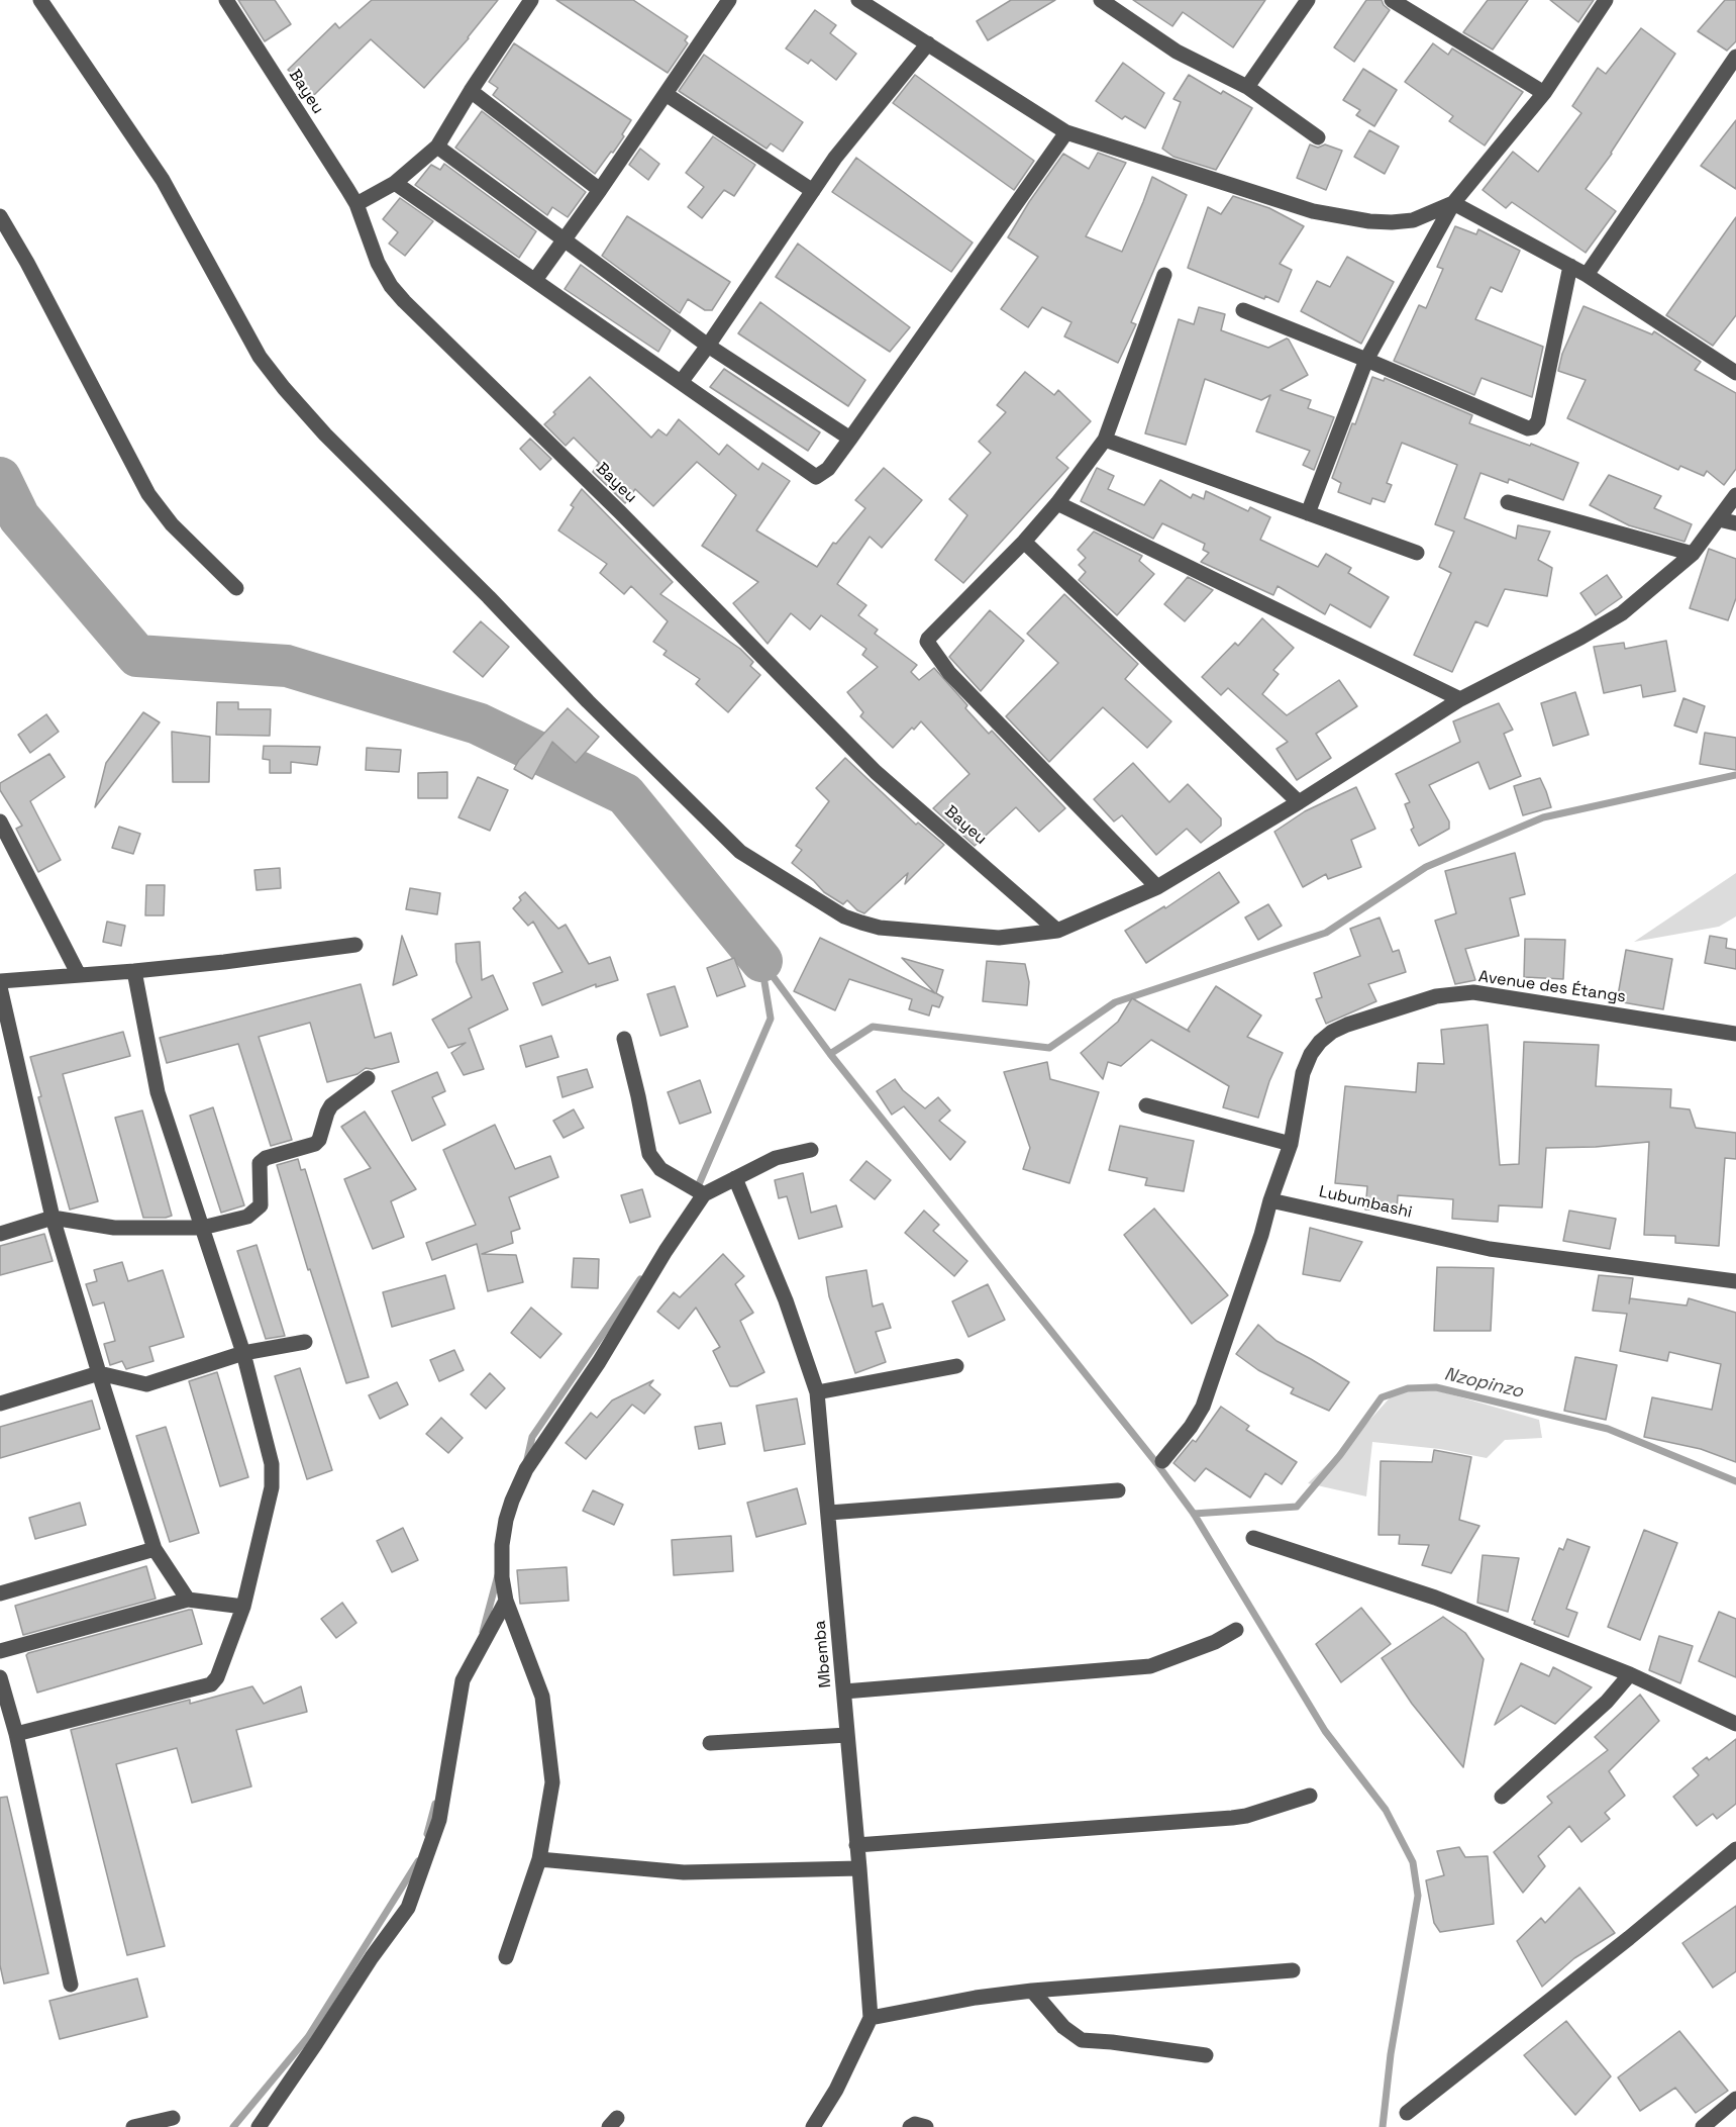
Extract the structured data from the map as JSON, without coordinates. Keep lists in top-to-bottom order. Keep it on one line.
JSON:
{"streets":{"street":["Bayeu","Avenue des Étangs","Lubumbashi","Mbemba"]},"crossings":[["Avenue des Étangs","Lubumbashi"]],"water":["Nzopinzo"]}
